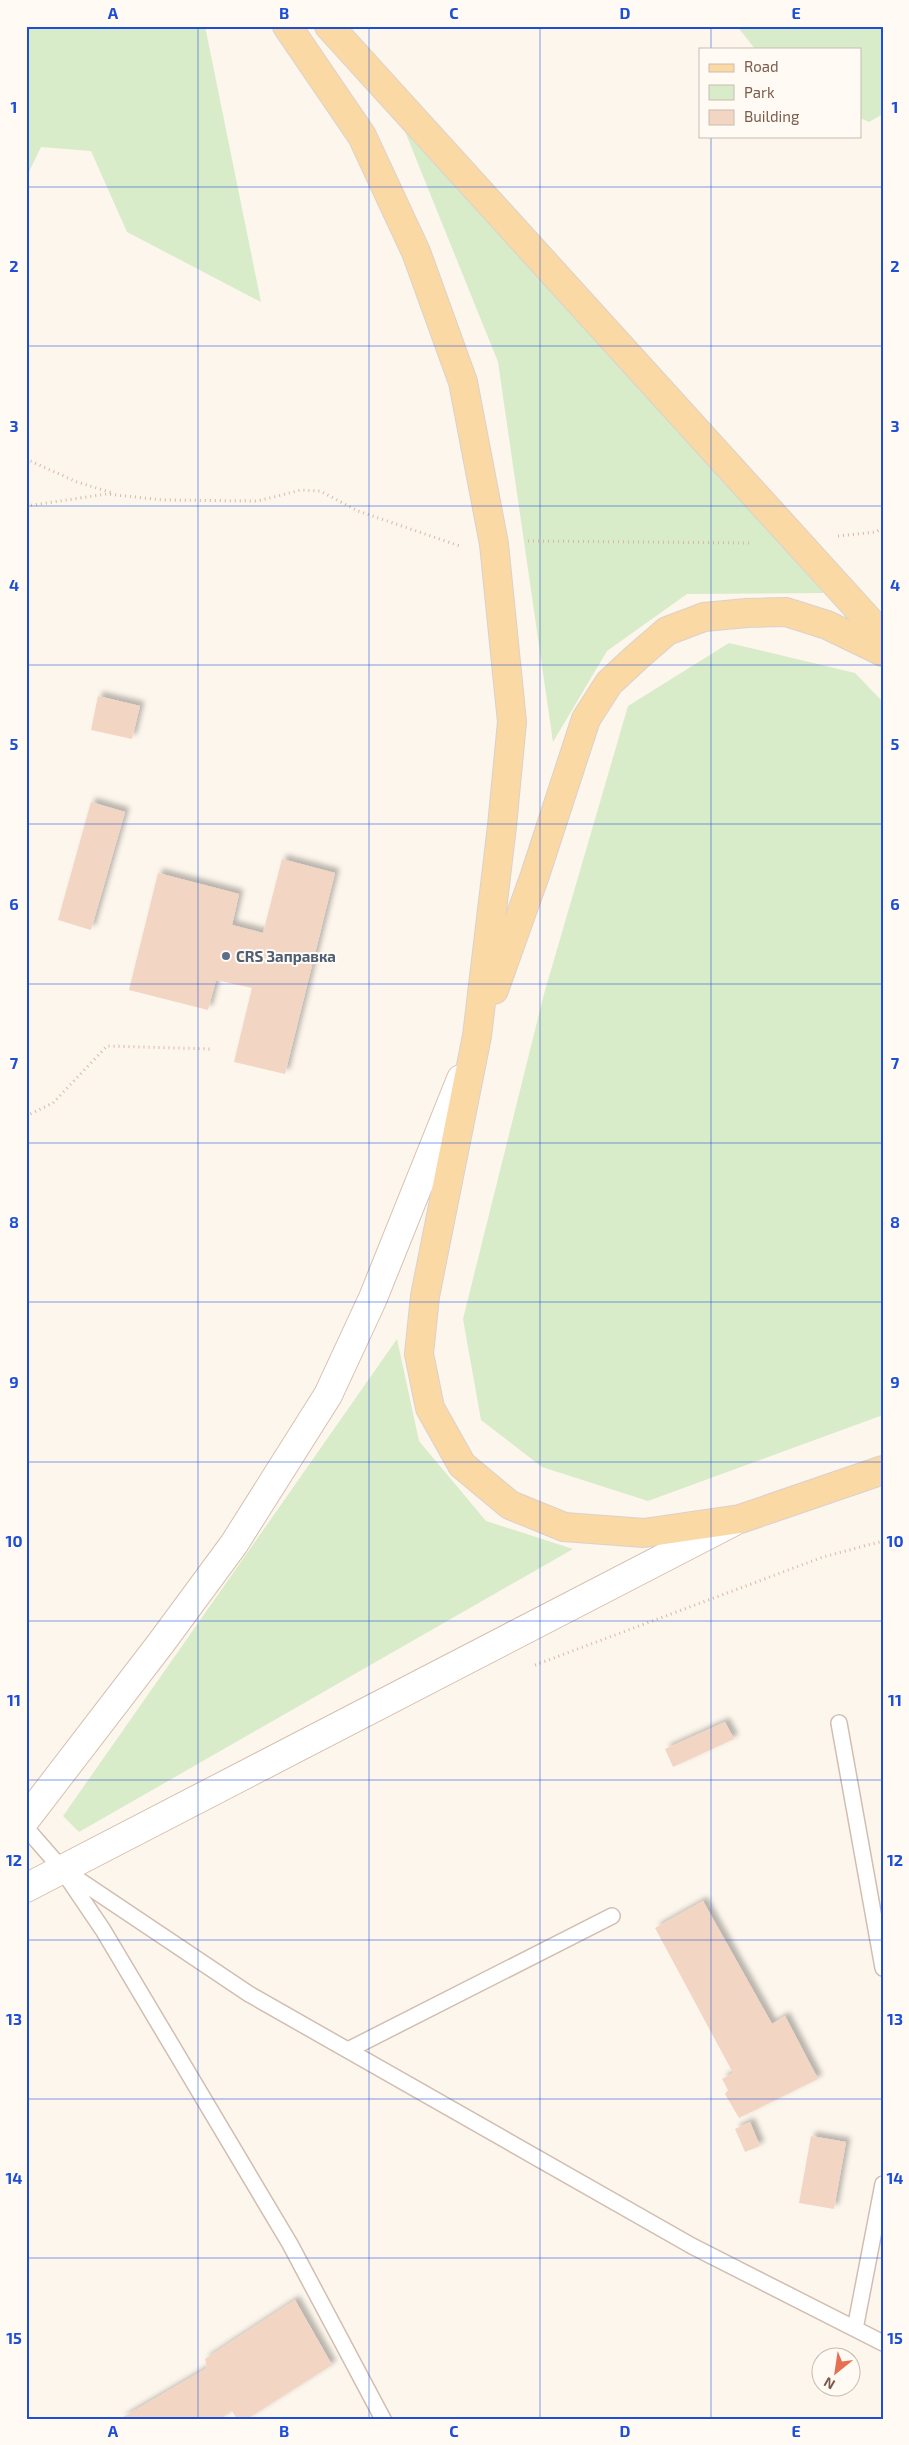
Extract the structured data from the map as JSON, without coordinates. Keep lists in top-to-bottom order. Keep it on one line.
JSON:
{"places":["CRS Заправка"],"legend":["Road","Park","Building"],"north":"bottom left","grid":{"columns":["A","B","C","D","E"],"rows":["1","2","3","4","5","6","7","8","9","10","11","12","13","14","15"]}}
